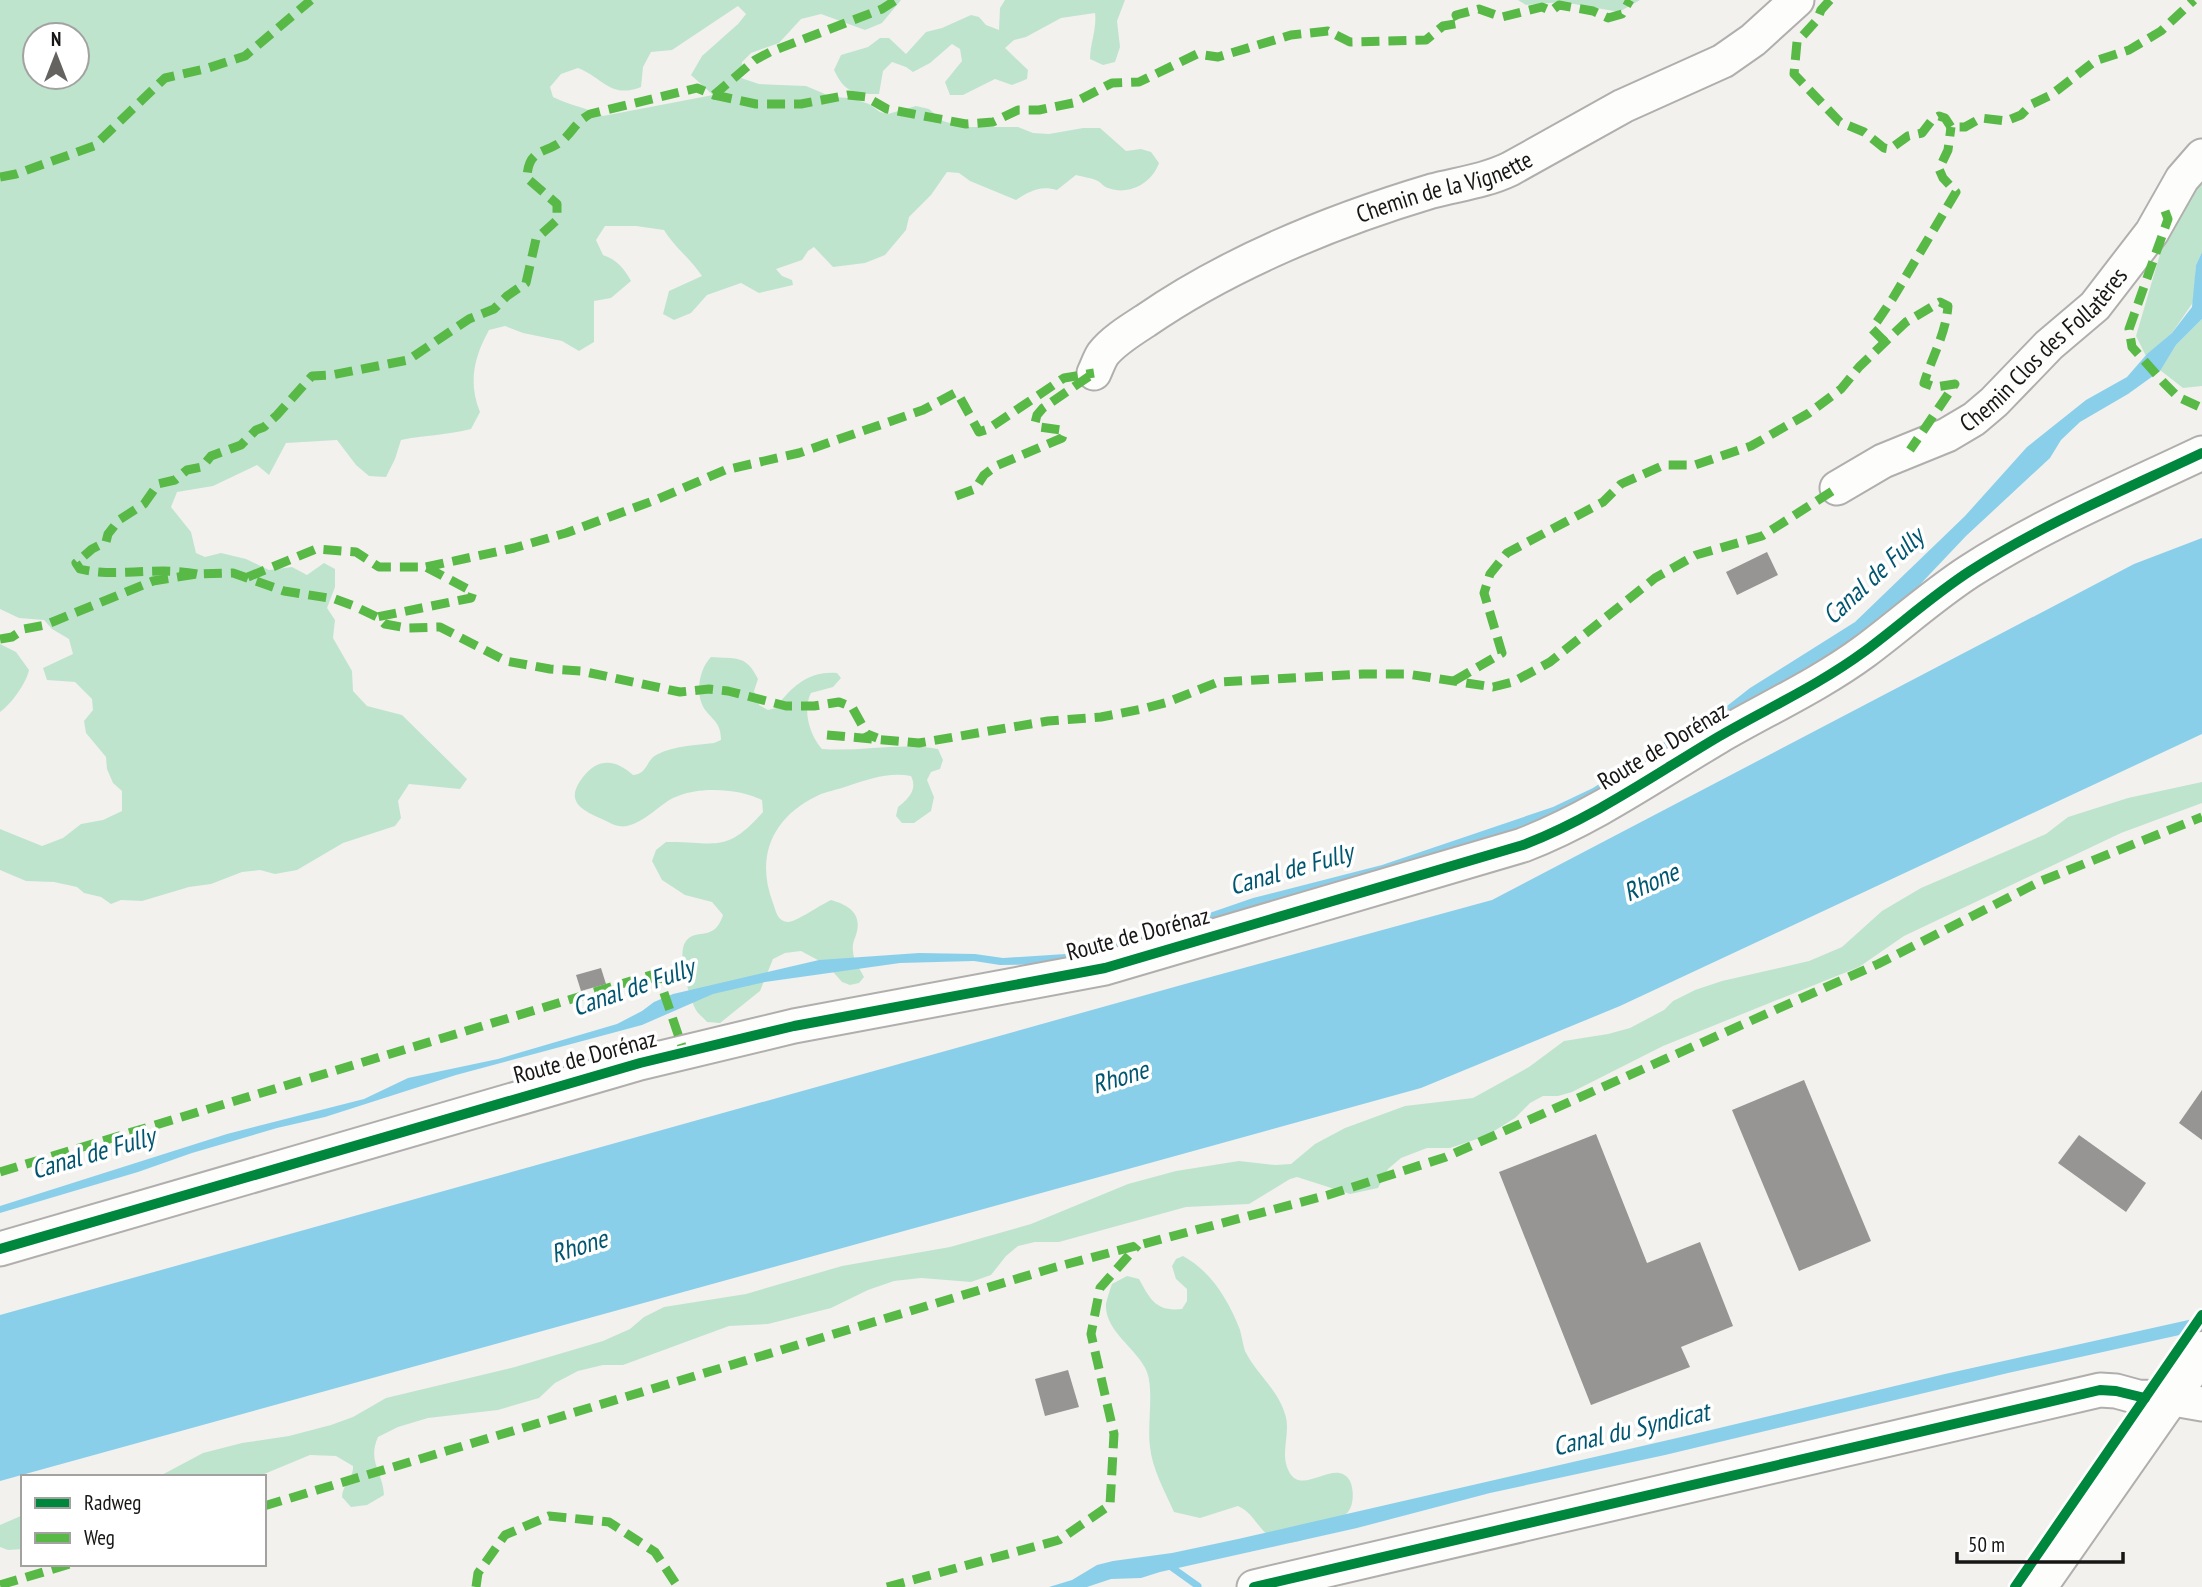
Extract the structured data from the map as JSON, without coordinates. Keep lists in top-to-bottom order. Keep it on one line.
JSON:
{"streets":{"street":["Chemin de la Vignette","Chemin Clos des Follatères","Route de Dorénaz"]},"water":["Canal de Fully","Rhone","Canal du Syndicat"],"legend":["Radweg","Weg"],"scale_bar":"50 m","north":"top"}
